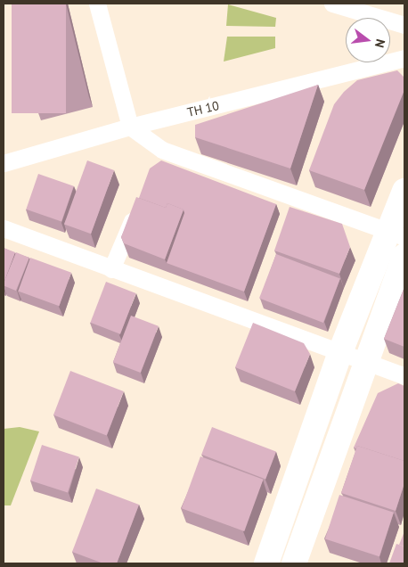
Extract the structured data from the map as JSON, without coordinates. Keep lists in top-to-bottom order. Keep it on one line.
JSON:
{"streets":{"street":["TH 10"]},"north":"right"}
